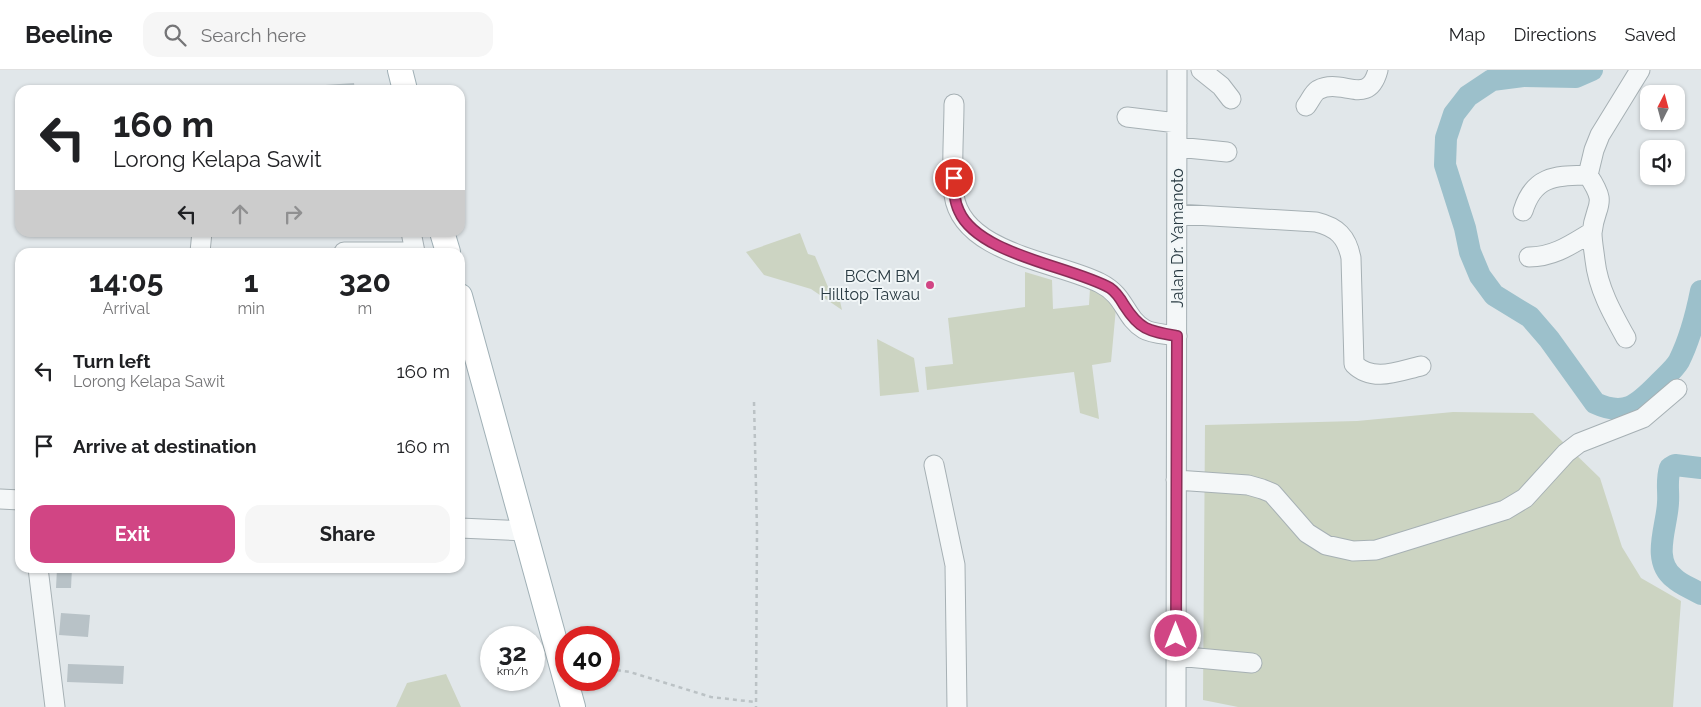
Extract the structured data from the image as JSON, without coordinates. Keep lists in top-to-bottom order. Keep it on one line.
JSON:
{"streets":{"street":["Jalan Dr. Yamanoto"]},"places":["BCCM BM Hilltop Tawau"],"north":"top","page":{"header":"Beeline","search":"Search here","nav":["Map","Directions","Saved"],"turn":["160 m","Lorong Kelapa Sawit"],"eta":["14:05","Arrival","1","min","320","m"],"list":[{"name":"Turn left","note":"Lorong Kelapa Sawit","value":"160 m"},{"name":"Arrive at destination","value":"160 m"}],"buttons":["Exit","Share"],"speed":"32 km/h","limit":"40"}}
